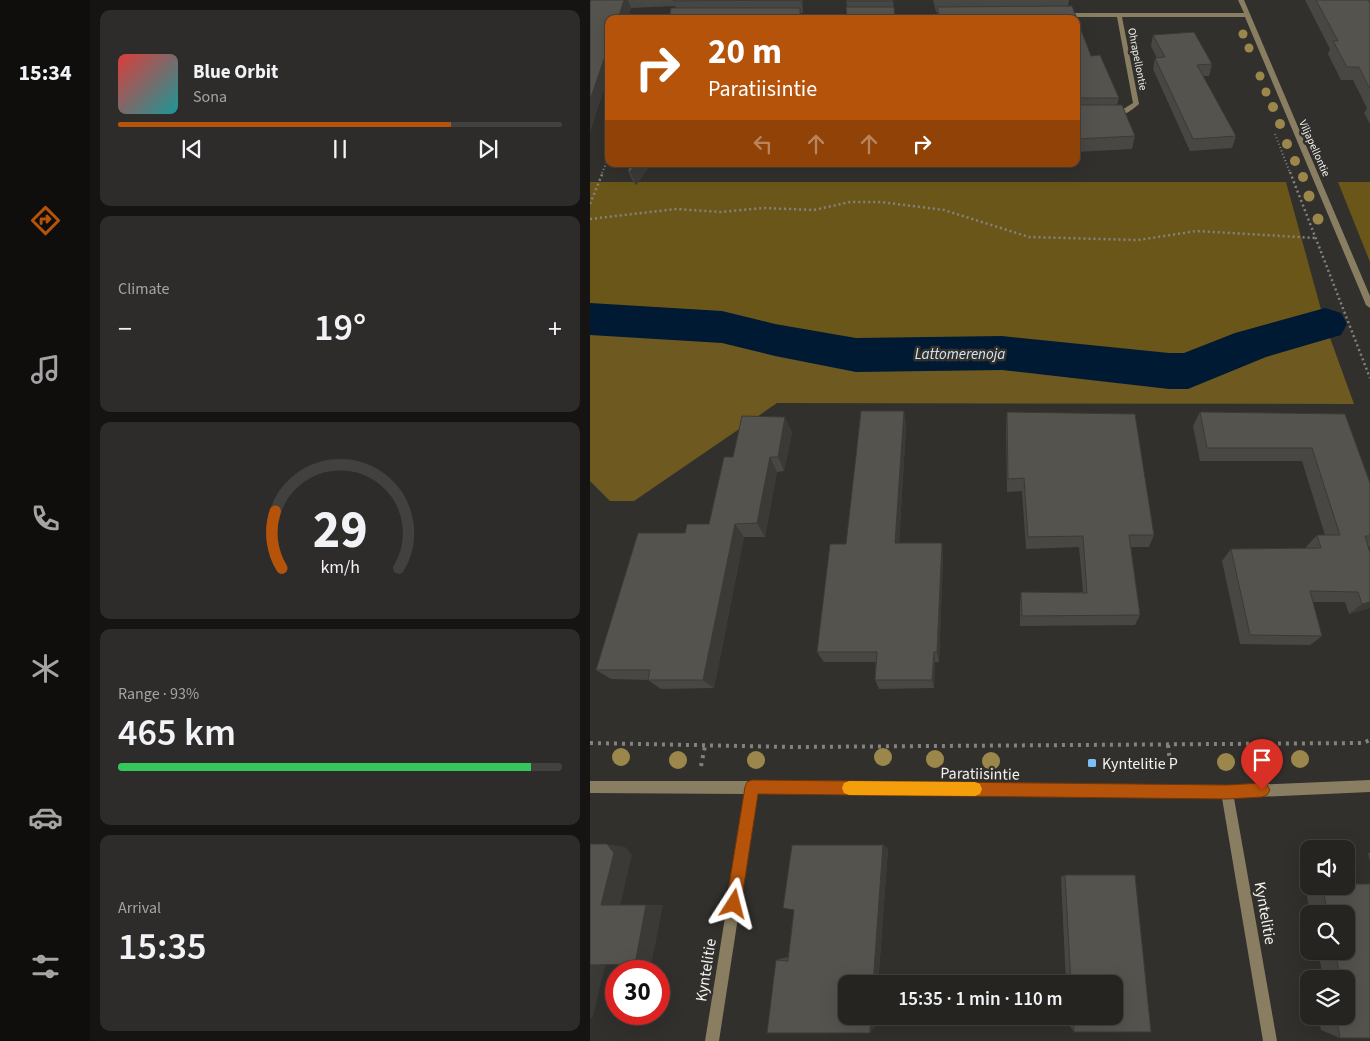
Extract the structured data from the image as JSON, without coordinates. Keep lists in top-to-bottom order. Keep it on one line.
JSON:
{"streets":{"street":["Ohrapellontie","Viljapellontie","Paratiisintie","Kyntelitie"]},"crossings":[["Ohrapellontie","Viljapellontie"],["Paratiisintie","Kyntelitie"]],"water":["Lattomerenoja"],"places":{"transit":["Kyntelitie P"]},"page":{"tabs":"15:34","turn":["20 m","Paratiisintie"],"song":["Blue Orbit","Sona"],"tile":["Climate",["Range · 93%","465 km"],["Arrival","15:35"]],"heat":["−","19°","+"],"limit":"30","trip":"15:35 · 1 min · 110 m","gauge":["29","km/h"]}}
